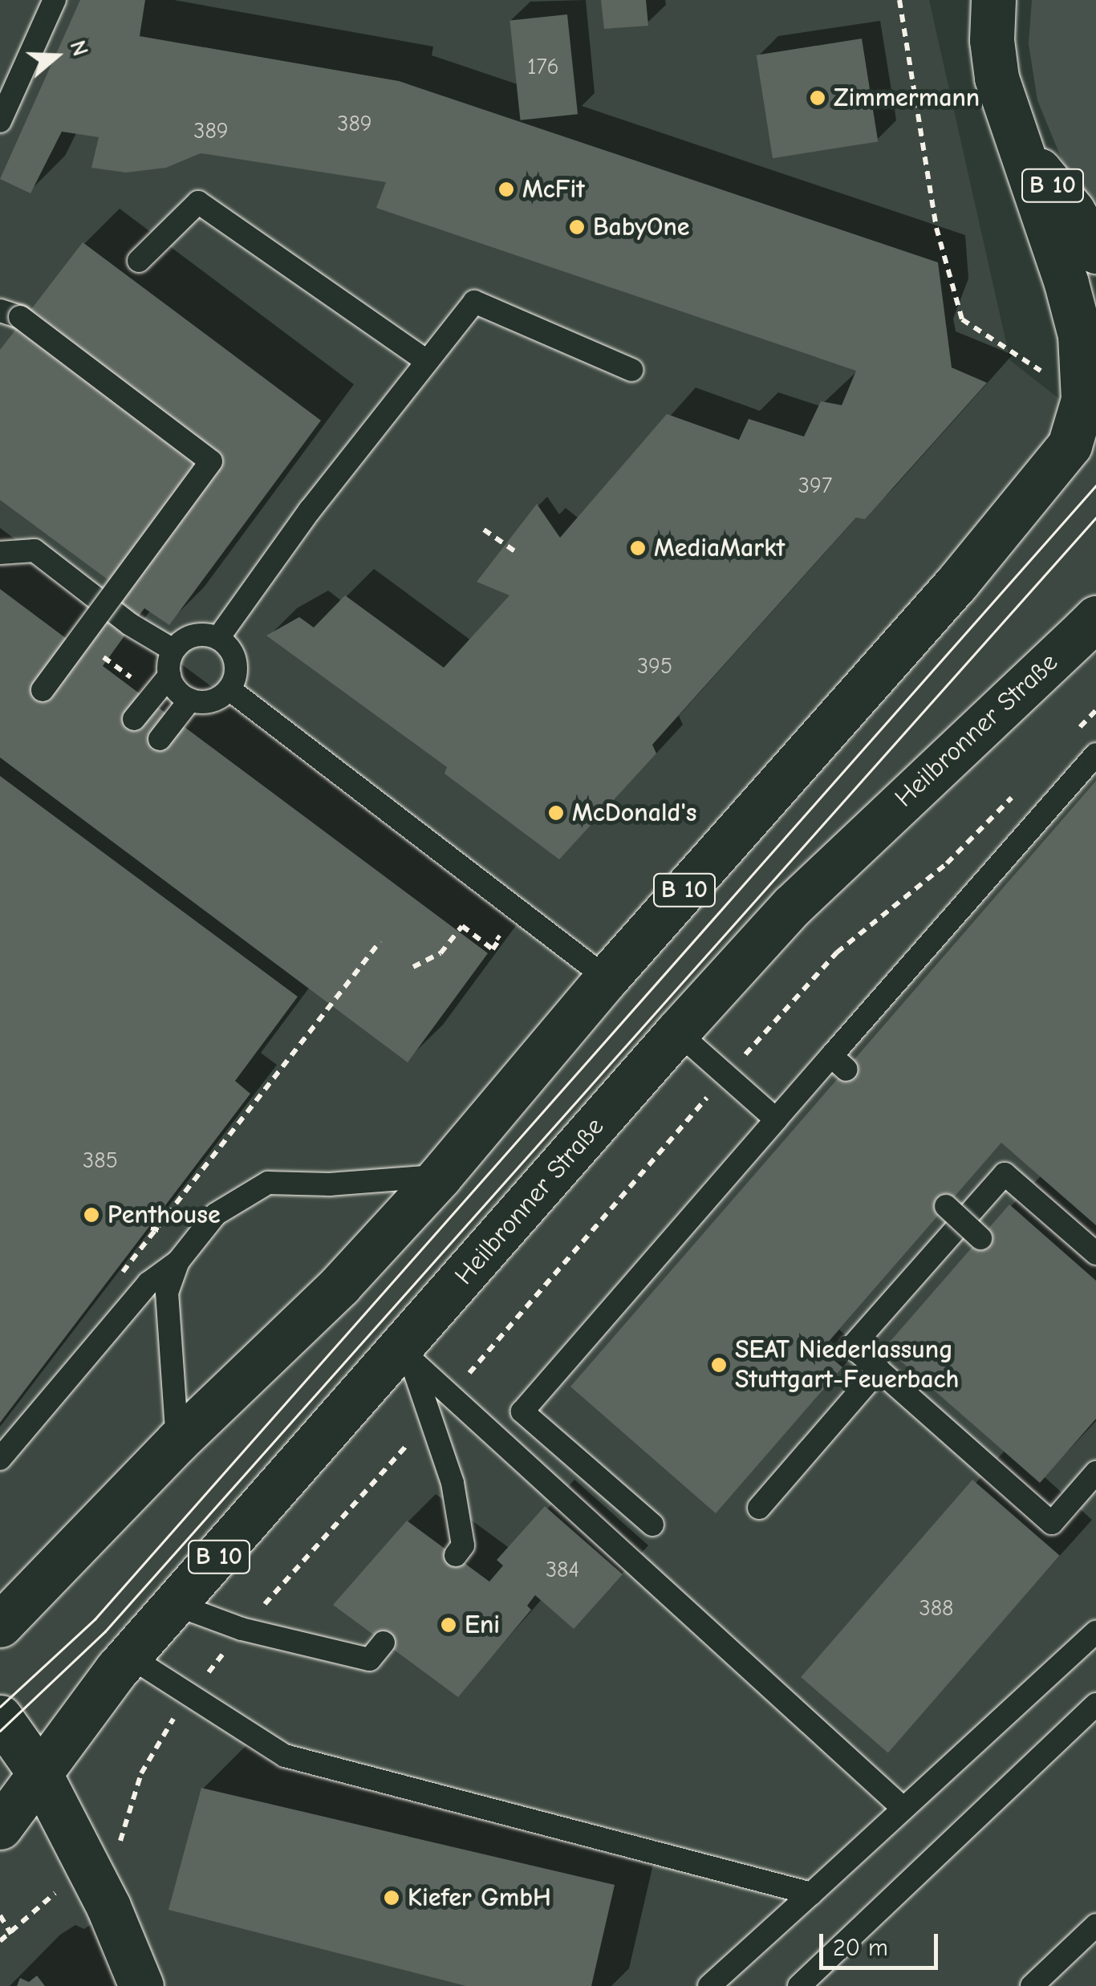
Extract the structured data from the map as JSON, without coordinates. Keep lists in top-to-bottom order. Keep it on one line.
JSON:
{"streets":{"main road":["B 10","Heilbronner Straße"]},"places":["Zimmermann","McFit","BabyOne","MediaMarkt","McDonald's","Penthouse","SEAT Niederlassung Stuttgart-Feuerbach","Eni","Kiefer GmbH"],"house_numbers":["176","389","389","397","395","385","384","388"],"scale_bar":"20 m","north":"right"}
